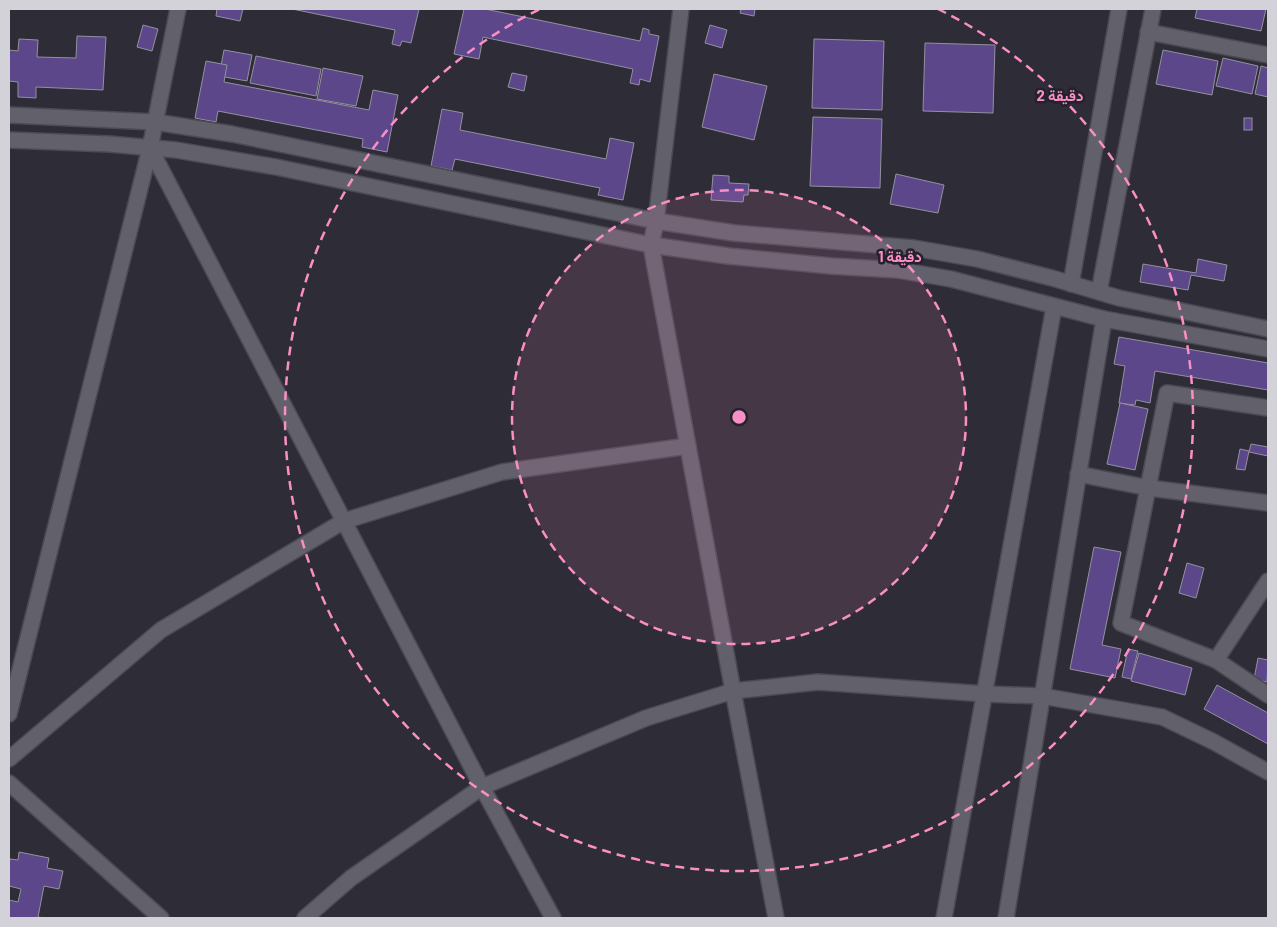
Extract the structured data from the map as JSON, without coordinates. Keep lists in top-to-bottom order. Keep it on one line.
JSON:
{"rings":["2 دقيقة","1 دقيقة"]}
